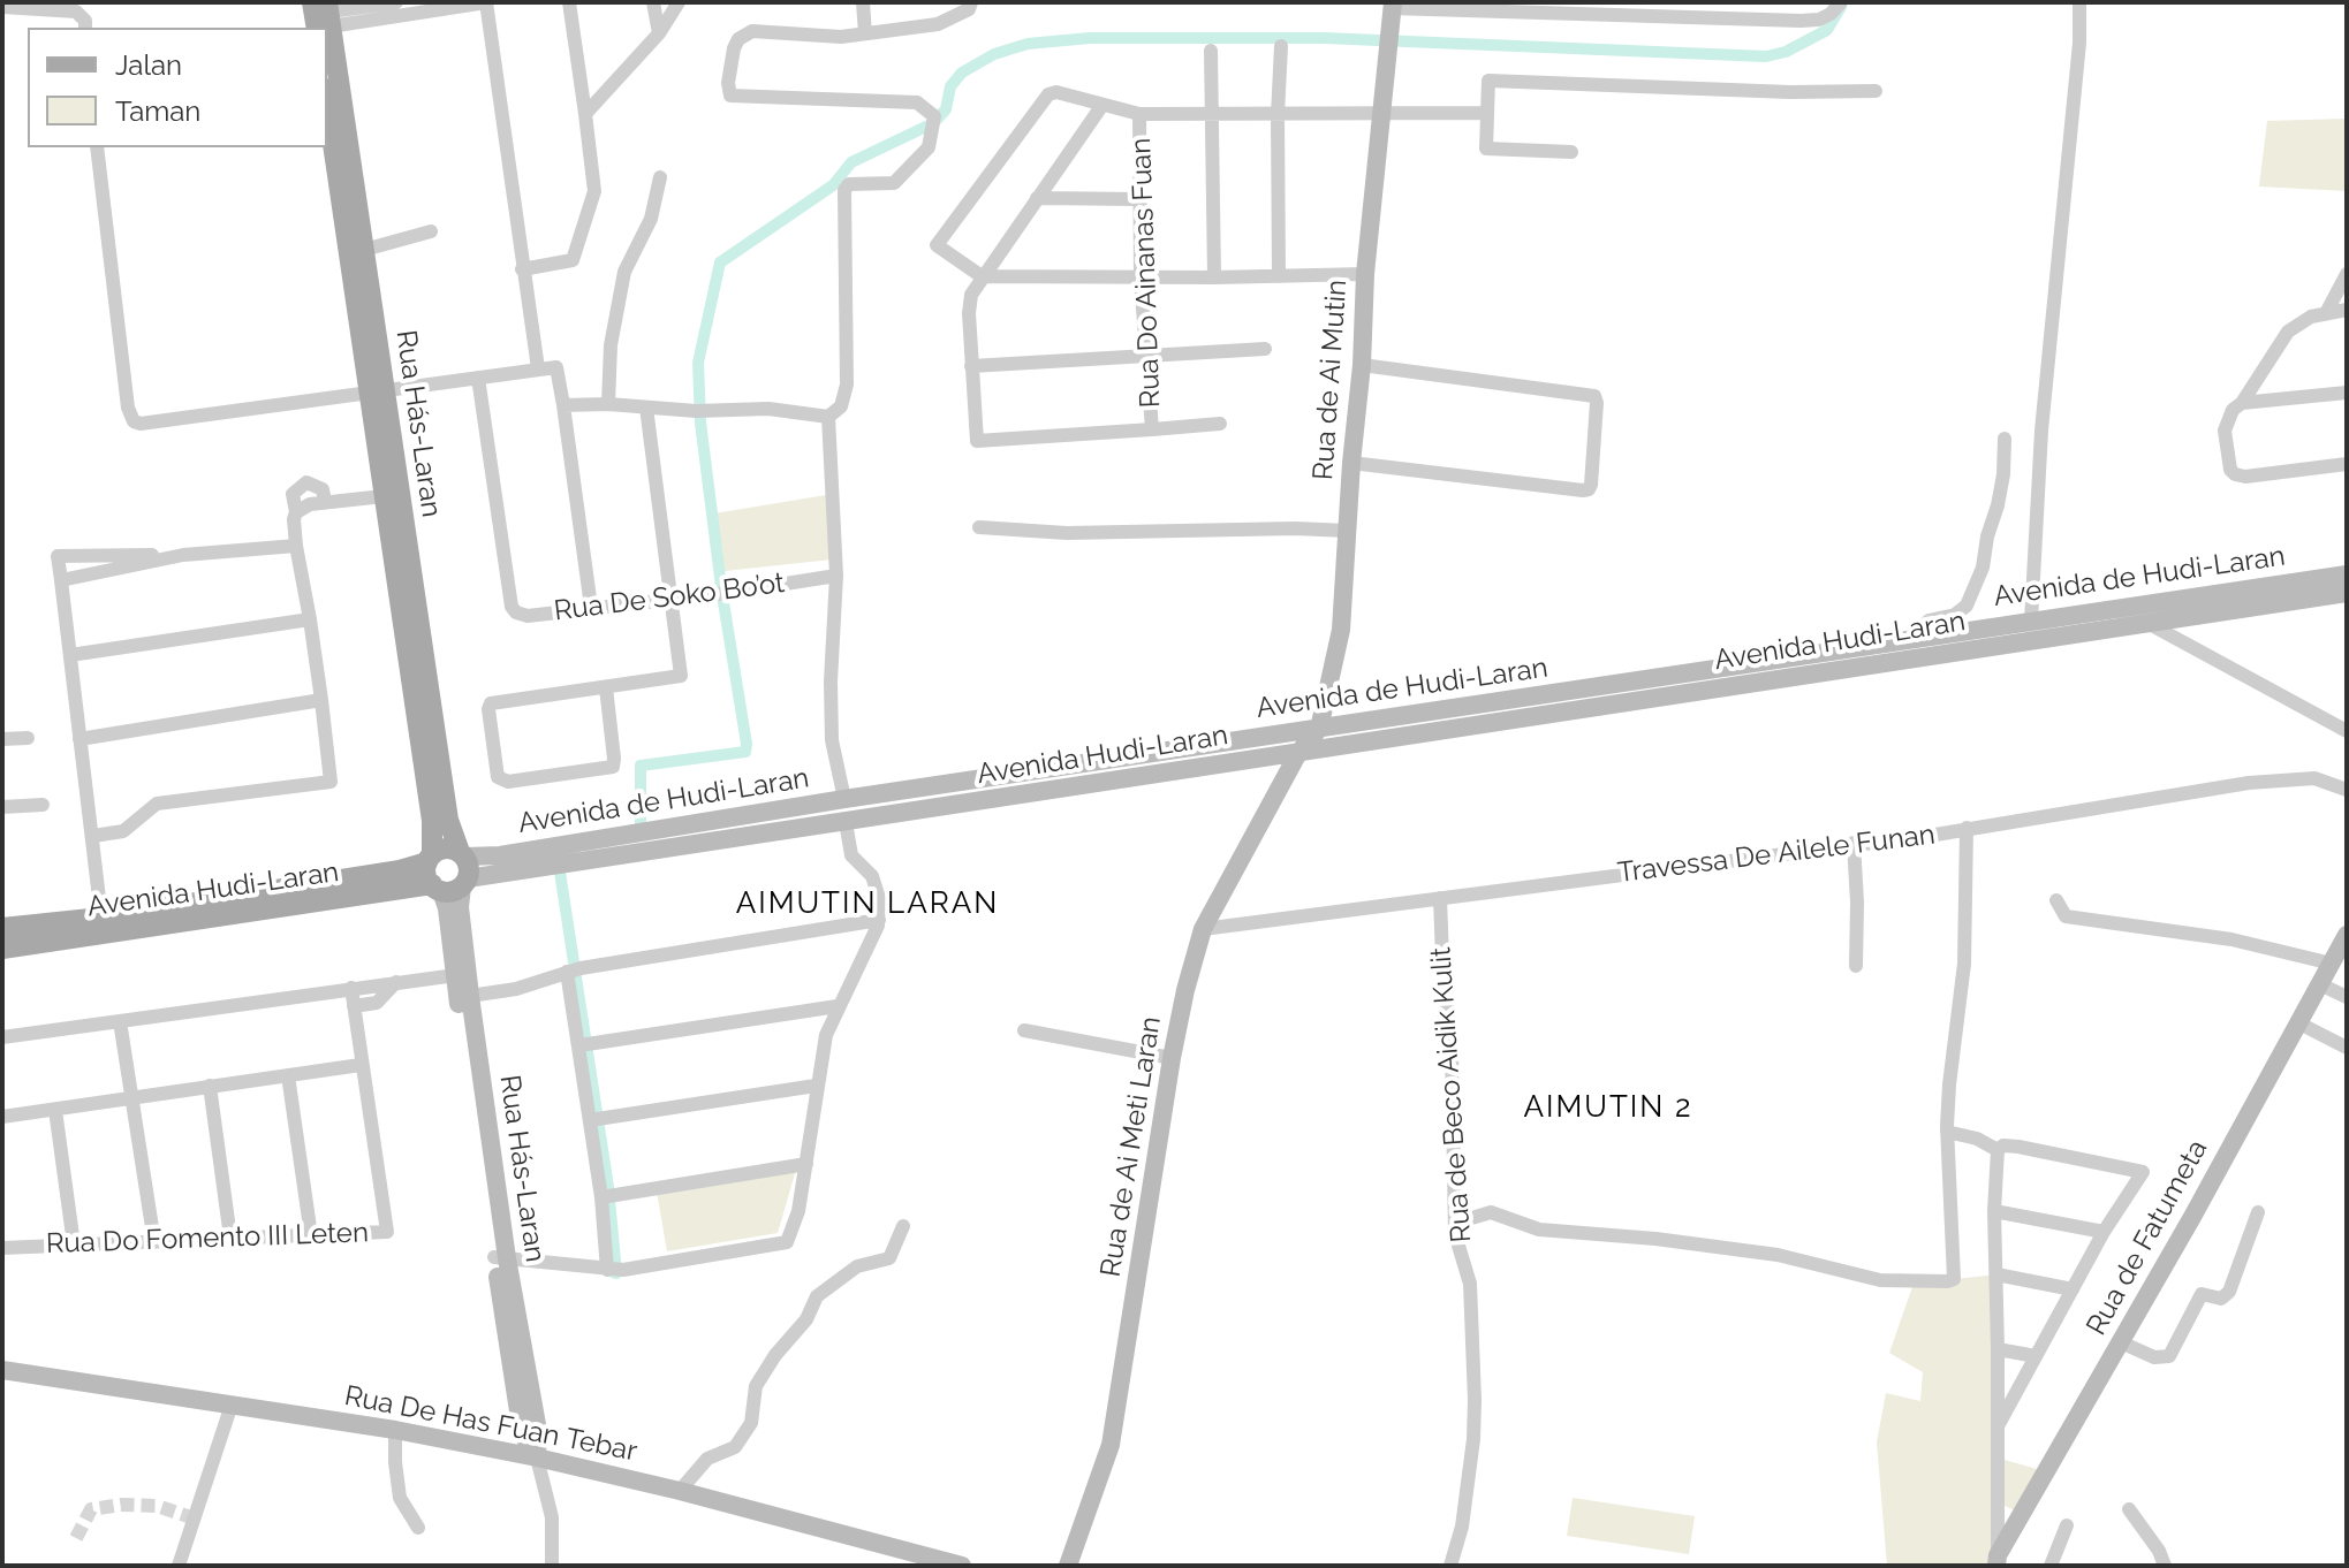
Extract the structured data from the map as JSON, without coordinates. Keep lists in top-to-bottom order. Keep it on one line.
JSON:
{"streets":{"main road":["Rua de Ai Mutin","Rua Hás-Laran","Avenida de Hudi-Laran","Avenida Hudi-Laran","Rua de Ai Meti Laran","Rua de Fatumeta","Rua De Has Fuan Tebar"],"street":["Rua Do Ainanas Fuan","Rua De Soko Bo’ot","Travessa De Ailele Funan","Rua de Beco Aidik Kulit","Rua Do Fomento III Leten"]},"crossings":[["Rua de Ai Mutin","Avenida de Hudi-Laran"],["Rua de Ai Mutin","Avenida Hudi-Laran"],["Rua de Ai Mutin","Rua de Ai Meti Laran"],["Rua Hás-Laran","Avenida de Hudi-Laran"],["Rua Hás-Laran","Avenida Hudi-Laran"],["Rua Hás-Laran","Rua De Has Fuan Tebar"],["Avenida de Hudi-Laran","Avenida Hudi-Laran"],["Avenida Hudi-Laran","Rua de Ai Meti Laran"],["Travessa De Ailele Funan","Rua de Beco Aidik Kulit"],["Travessa De Ailele Funan","Rua de Ai Meti Laran"]],"districts":["AIMUTIN LARAN","AIMUTIN 2"],"legend":["Jalan","Taman"]}
